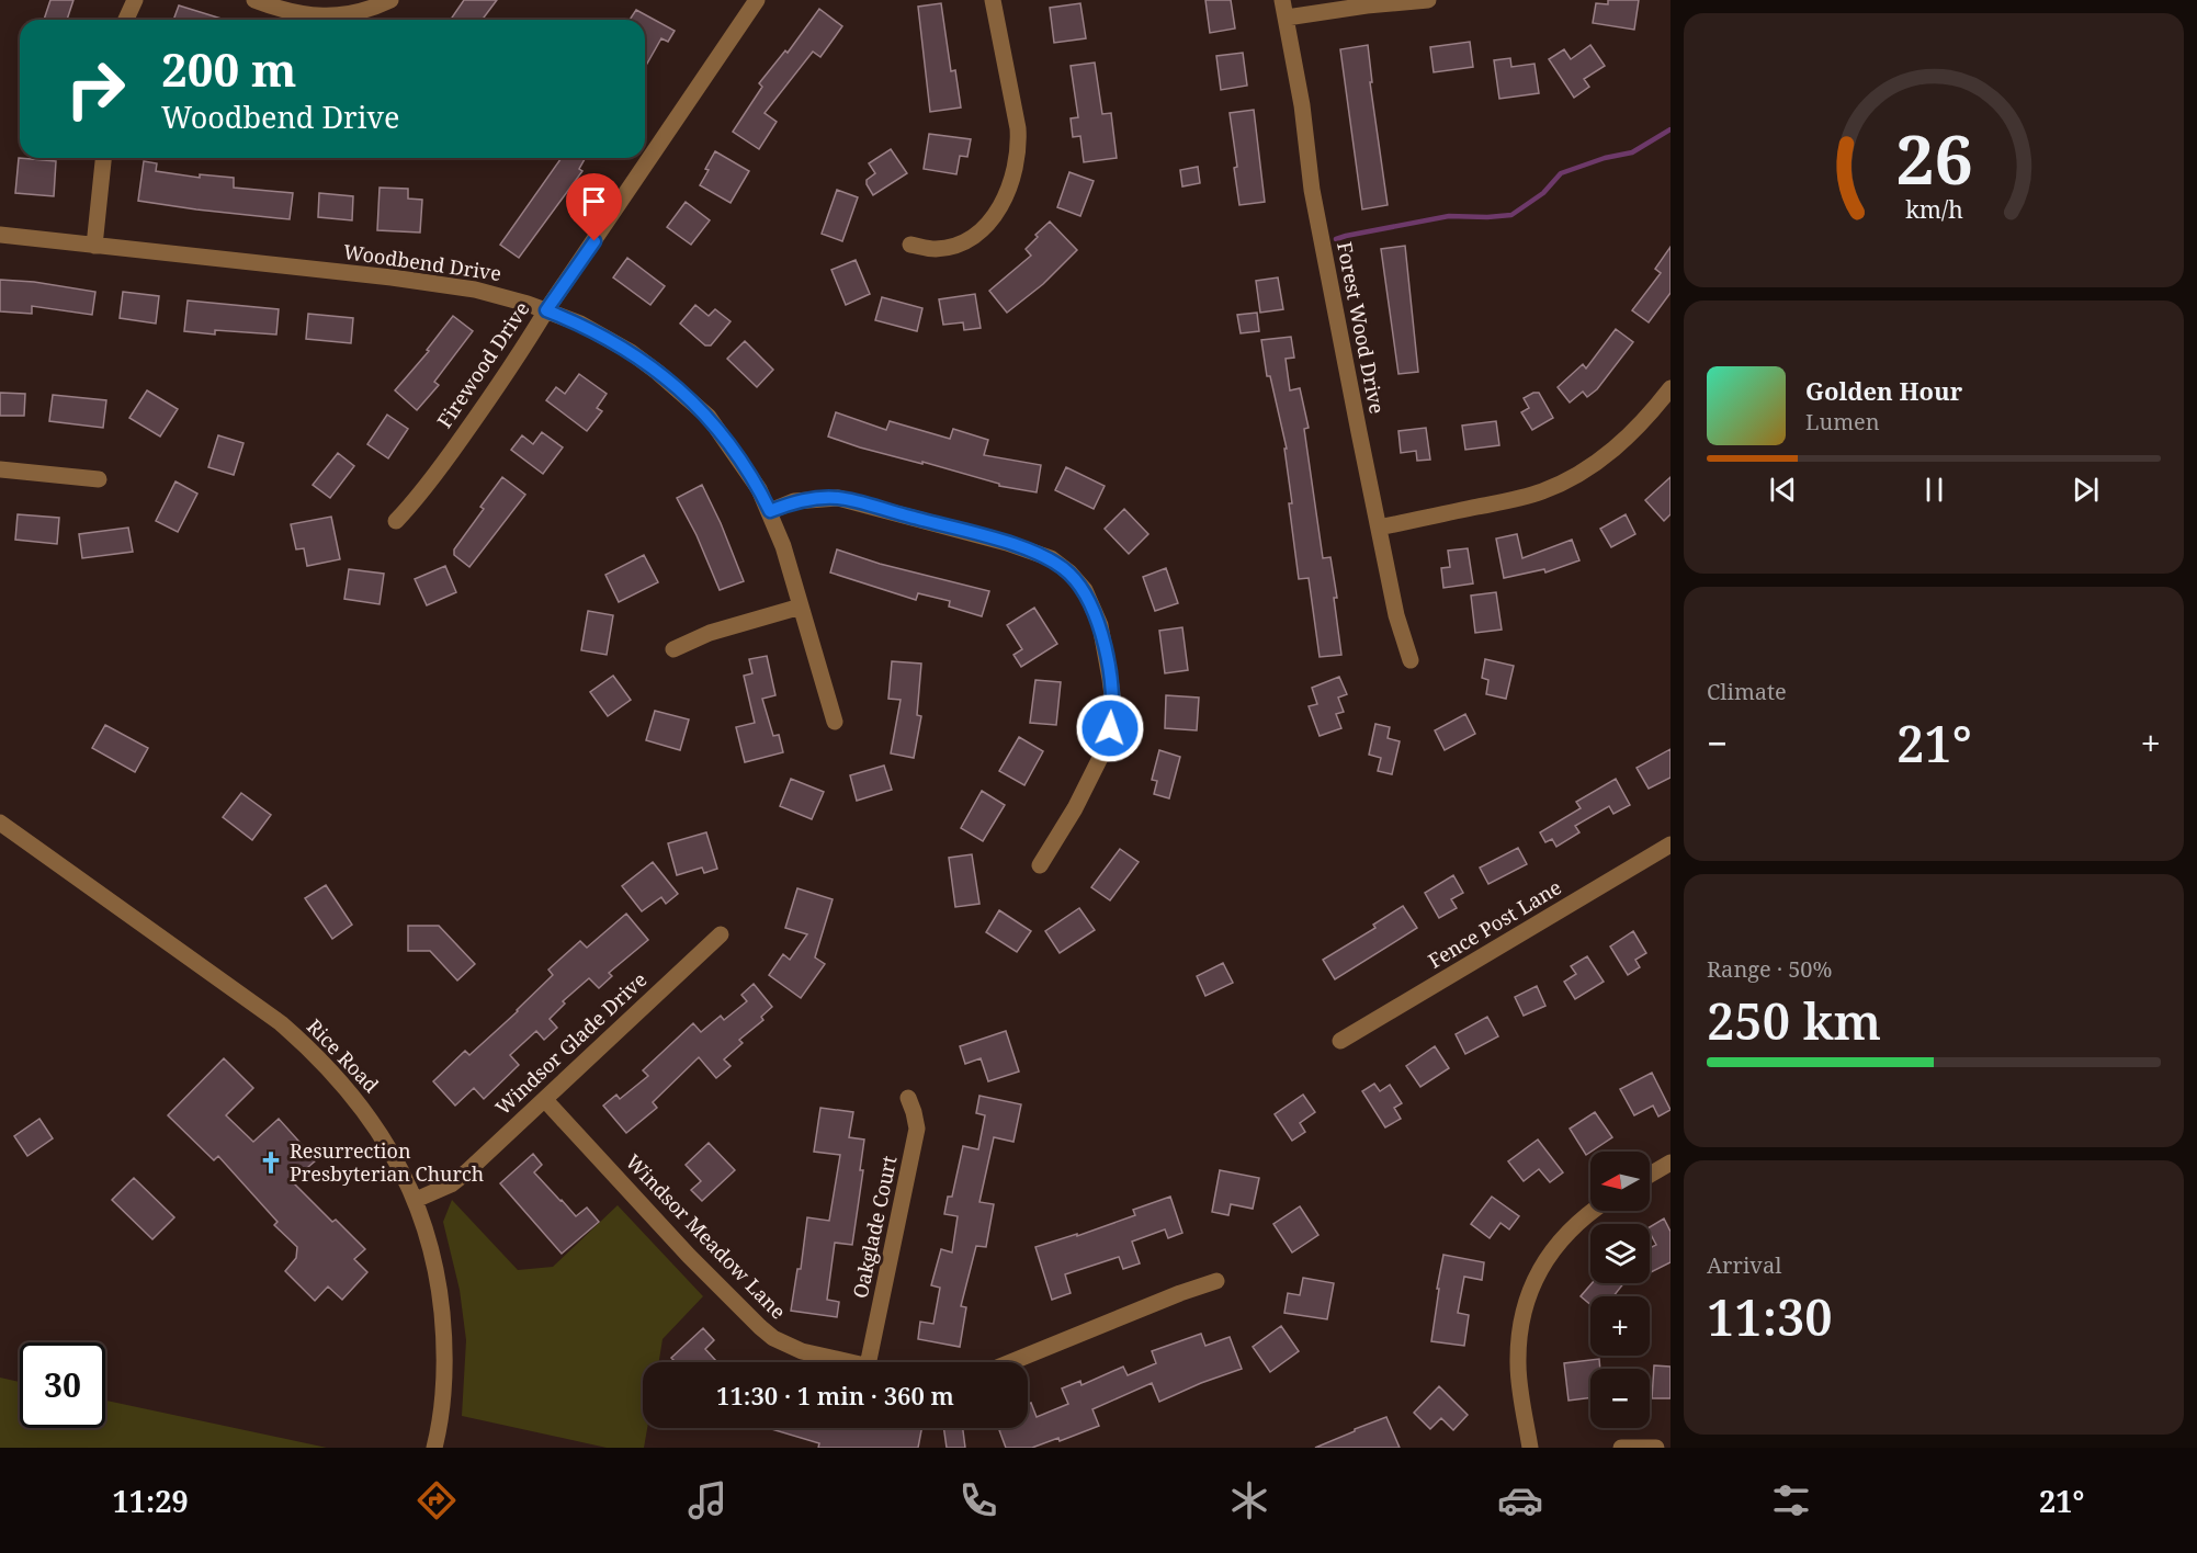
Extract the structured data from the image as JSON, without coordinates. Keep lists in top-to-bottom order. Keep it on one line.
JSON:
{"streets":{"street":["Woodbend Drive","Forest Wood Drive","Firewood Drive","Fence Post Lane","Windsor Glade Drive","Rice Road","Oakglade Court","Windsor Meadow Lane"]},"crossings":[["Woodbend Drive","Firewood Drive"],["Windsor Glade Drive","Rice Road"],["Windsor Glade Drive","Windsor Meadow Lane"]],"places":{"church":["Resurrection Presbyterian Church"]},"north":"left","page":{"turn":["200 m","Woodbend Drive"],"song":["Golden Hour","Lumen"],"tile":["Climate",["Range · 50%","250 km"],["Arrival","11:30"]],"heat":["−","21°","+"],"map_buttons":["+","−"],"limit":"30","trip":"11:30 · 1 min · 360 m","tabs":["11:29","21°"],"gauge":["26","km/h"]}}
